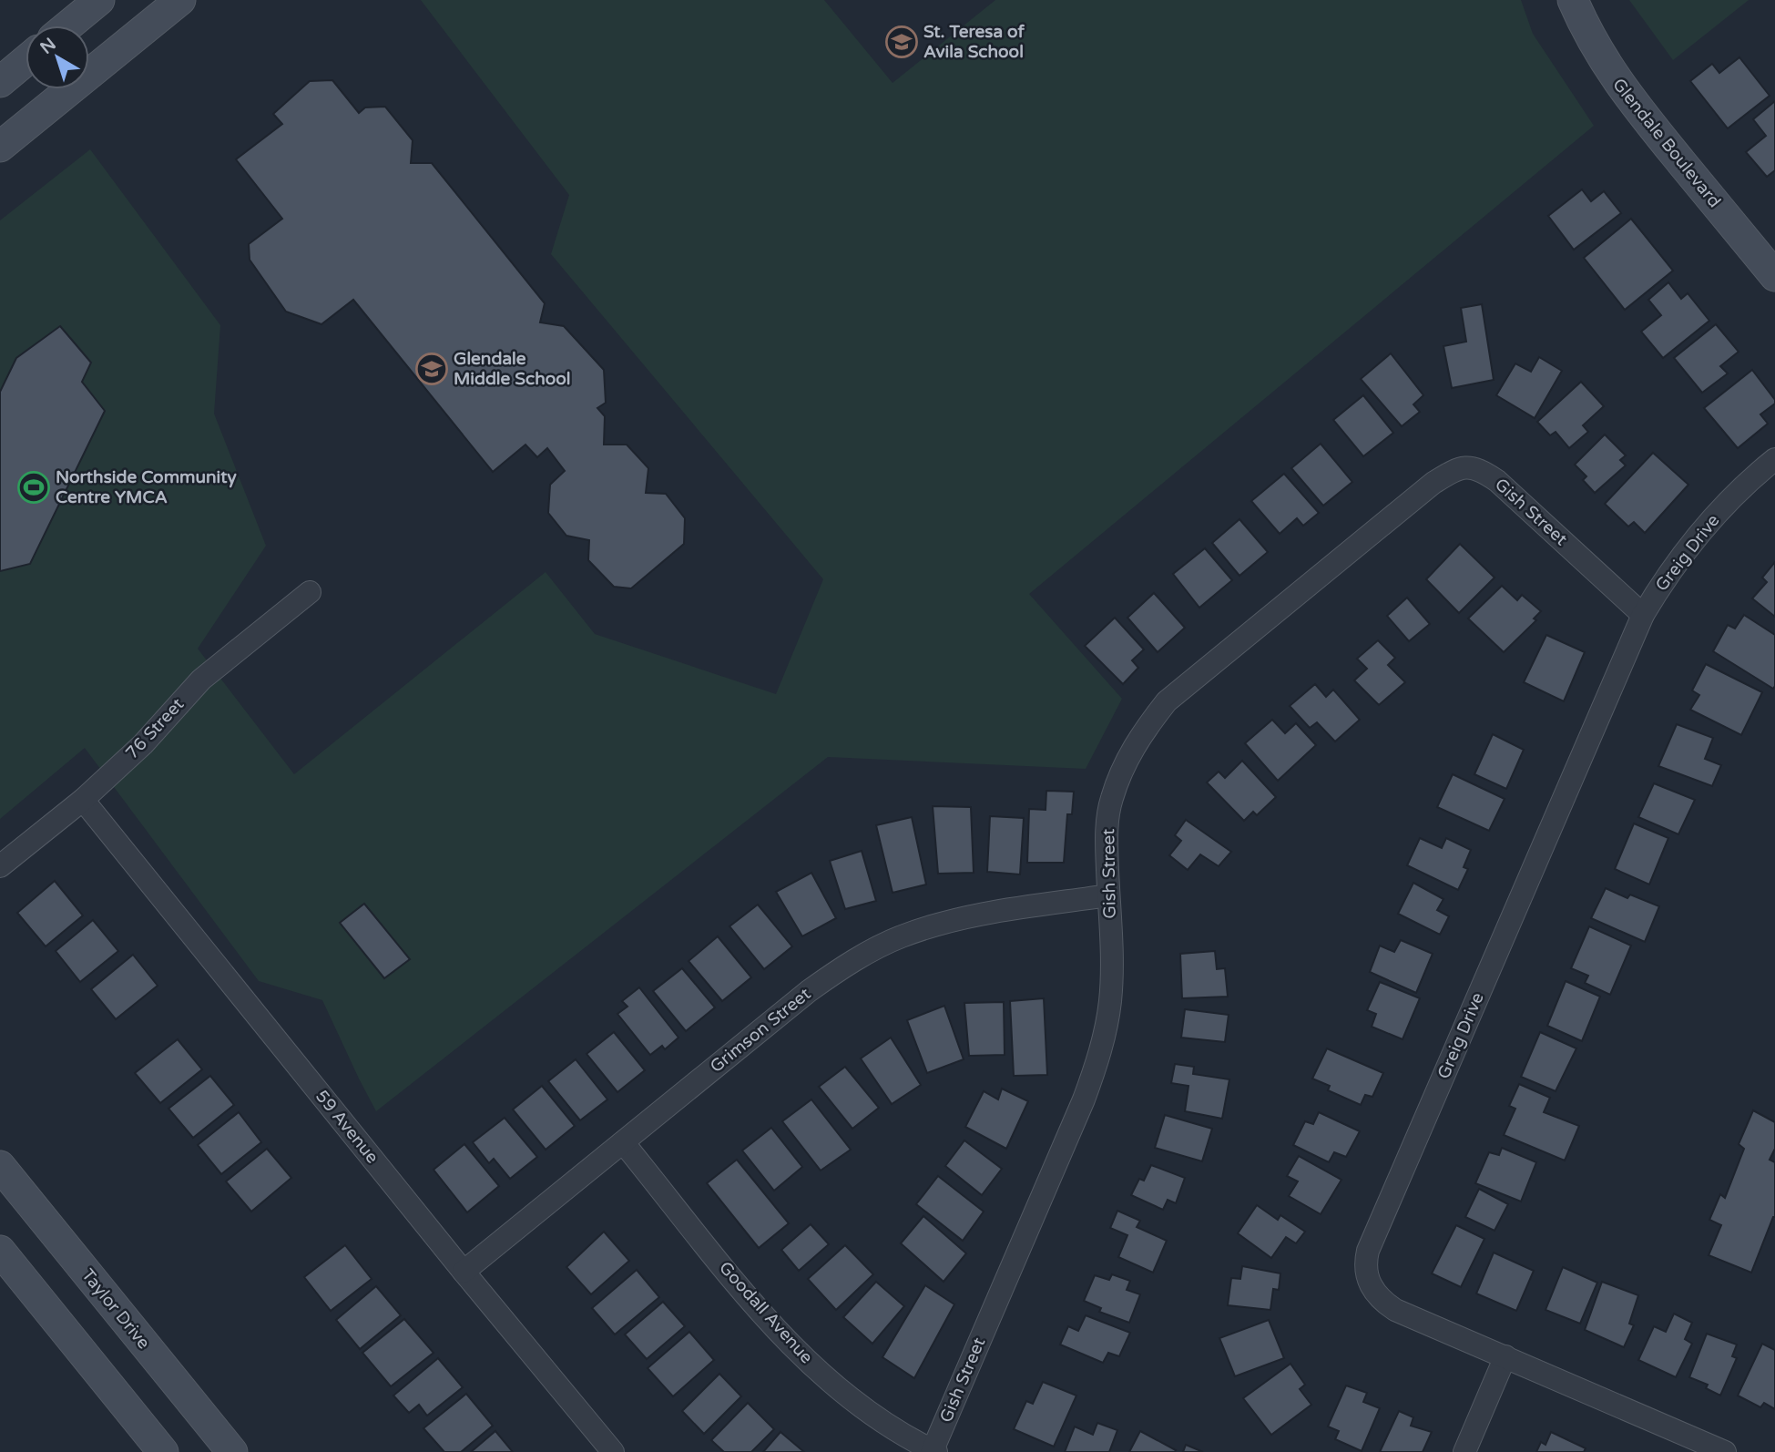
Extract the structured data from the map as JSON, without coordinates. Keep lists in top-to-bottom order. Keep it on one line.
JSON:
{"streets":{"main road":["Glendale Boulevard","Taylor Drive"],"street":["Gish Street","Greig Drive","76 Street","Grimson Street","59 Avenue","Goodall Avenue"]},"crossings":[["Gish Street","Greig Drive"],["Gish Street","Grimson Street"],["Gish Street","Goodall Avenue"],["76 Street","59 Avenue"],["Grimson Street","59 Avenue"],["Grimson Street","Goodall Avenue"]],"places":{"school or university":["St. Teresa of Avila School","Glendale Middle School"],"sports":["Northside Community Centre YMCA"]},"north":"top left"}
